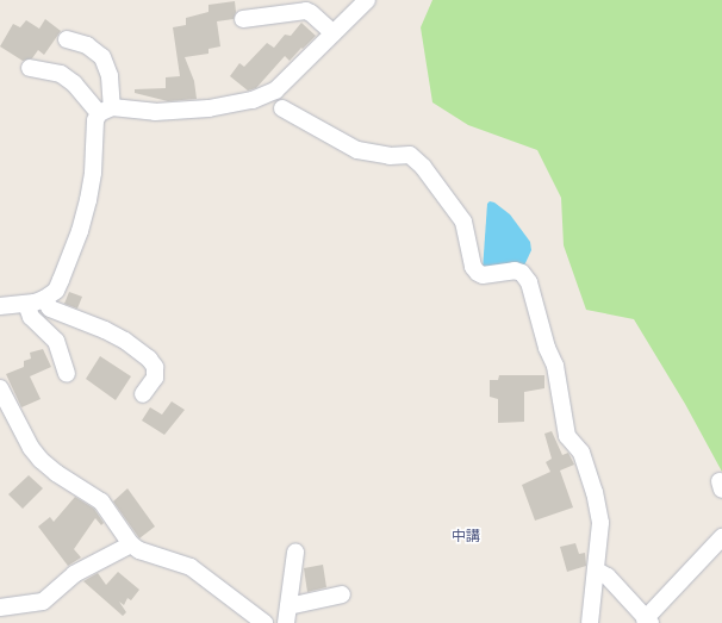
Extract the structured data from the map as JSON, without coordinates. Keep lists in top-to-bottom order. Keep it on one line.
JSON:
{"districts":["中講"]}
